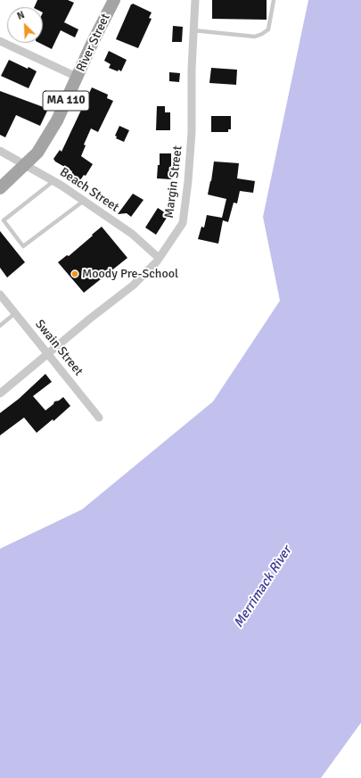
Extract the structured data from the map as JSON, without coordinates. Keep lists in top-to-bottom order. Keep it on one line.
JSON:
{"streets":{"main road":["River Street","MA 110"],"street":["Margin Street","Beach Street","Swain Street"]},"crossings":[["River Street","Beach Street"],["Margin Street","Beach Street"],["Margin Street","Swain Street"]],"water":["Merrimack River"],"places":["Moody Pre-School"],"north":"top left"}
